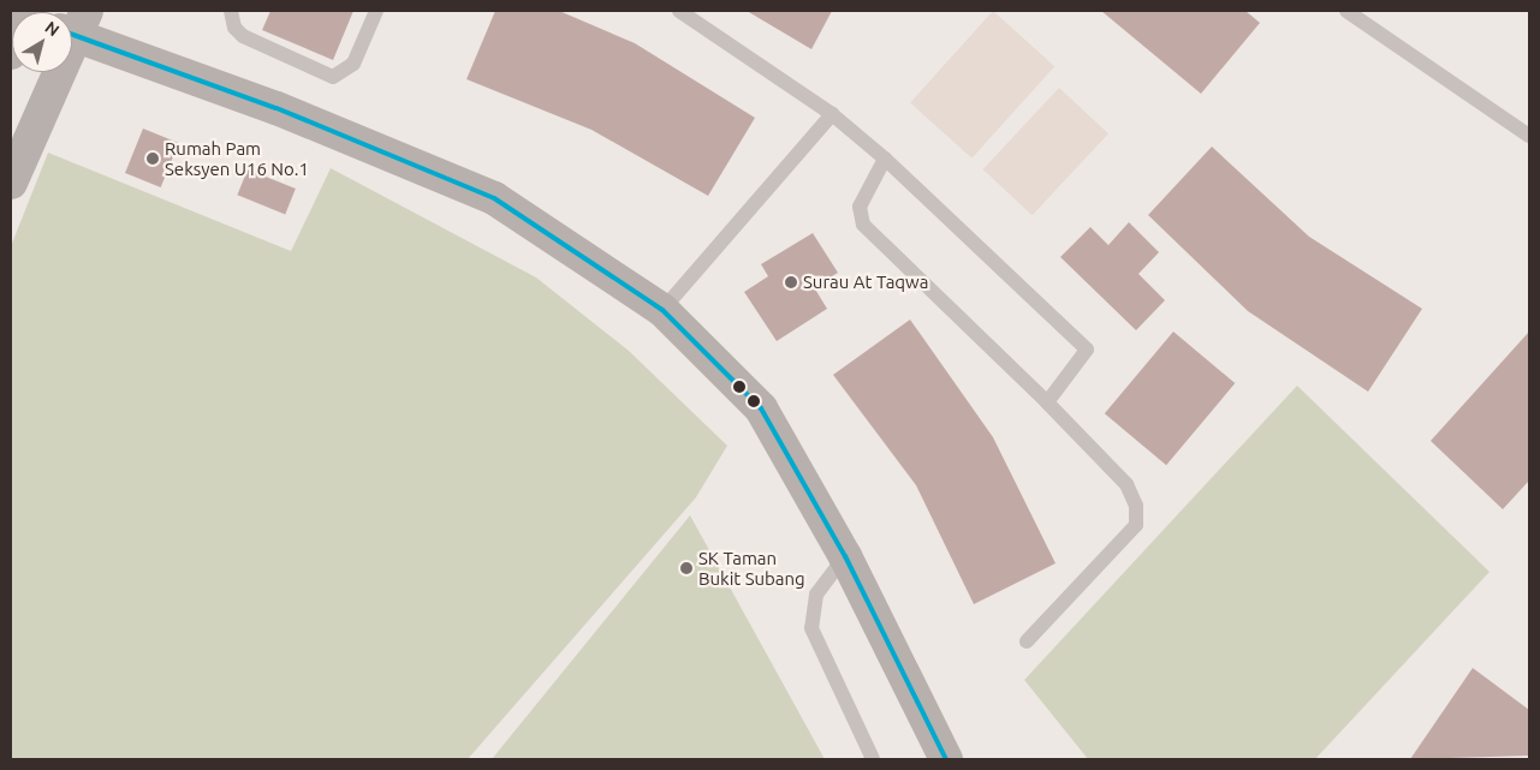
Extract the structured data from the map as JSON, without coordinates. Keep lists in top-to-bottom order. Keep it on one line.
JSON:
{"places":["Rumah Pam Seksyen U16 No.1","Surau At Taqwa","SK Taman Bukit Subang"],"north":"top right"}
